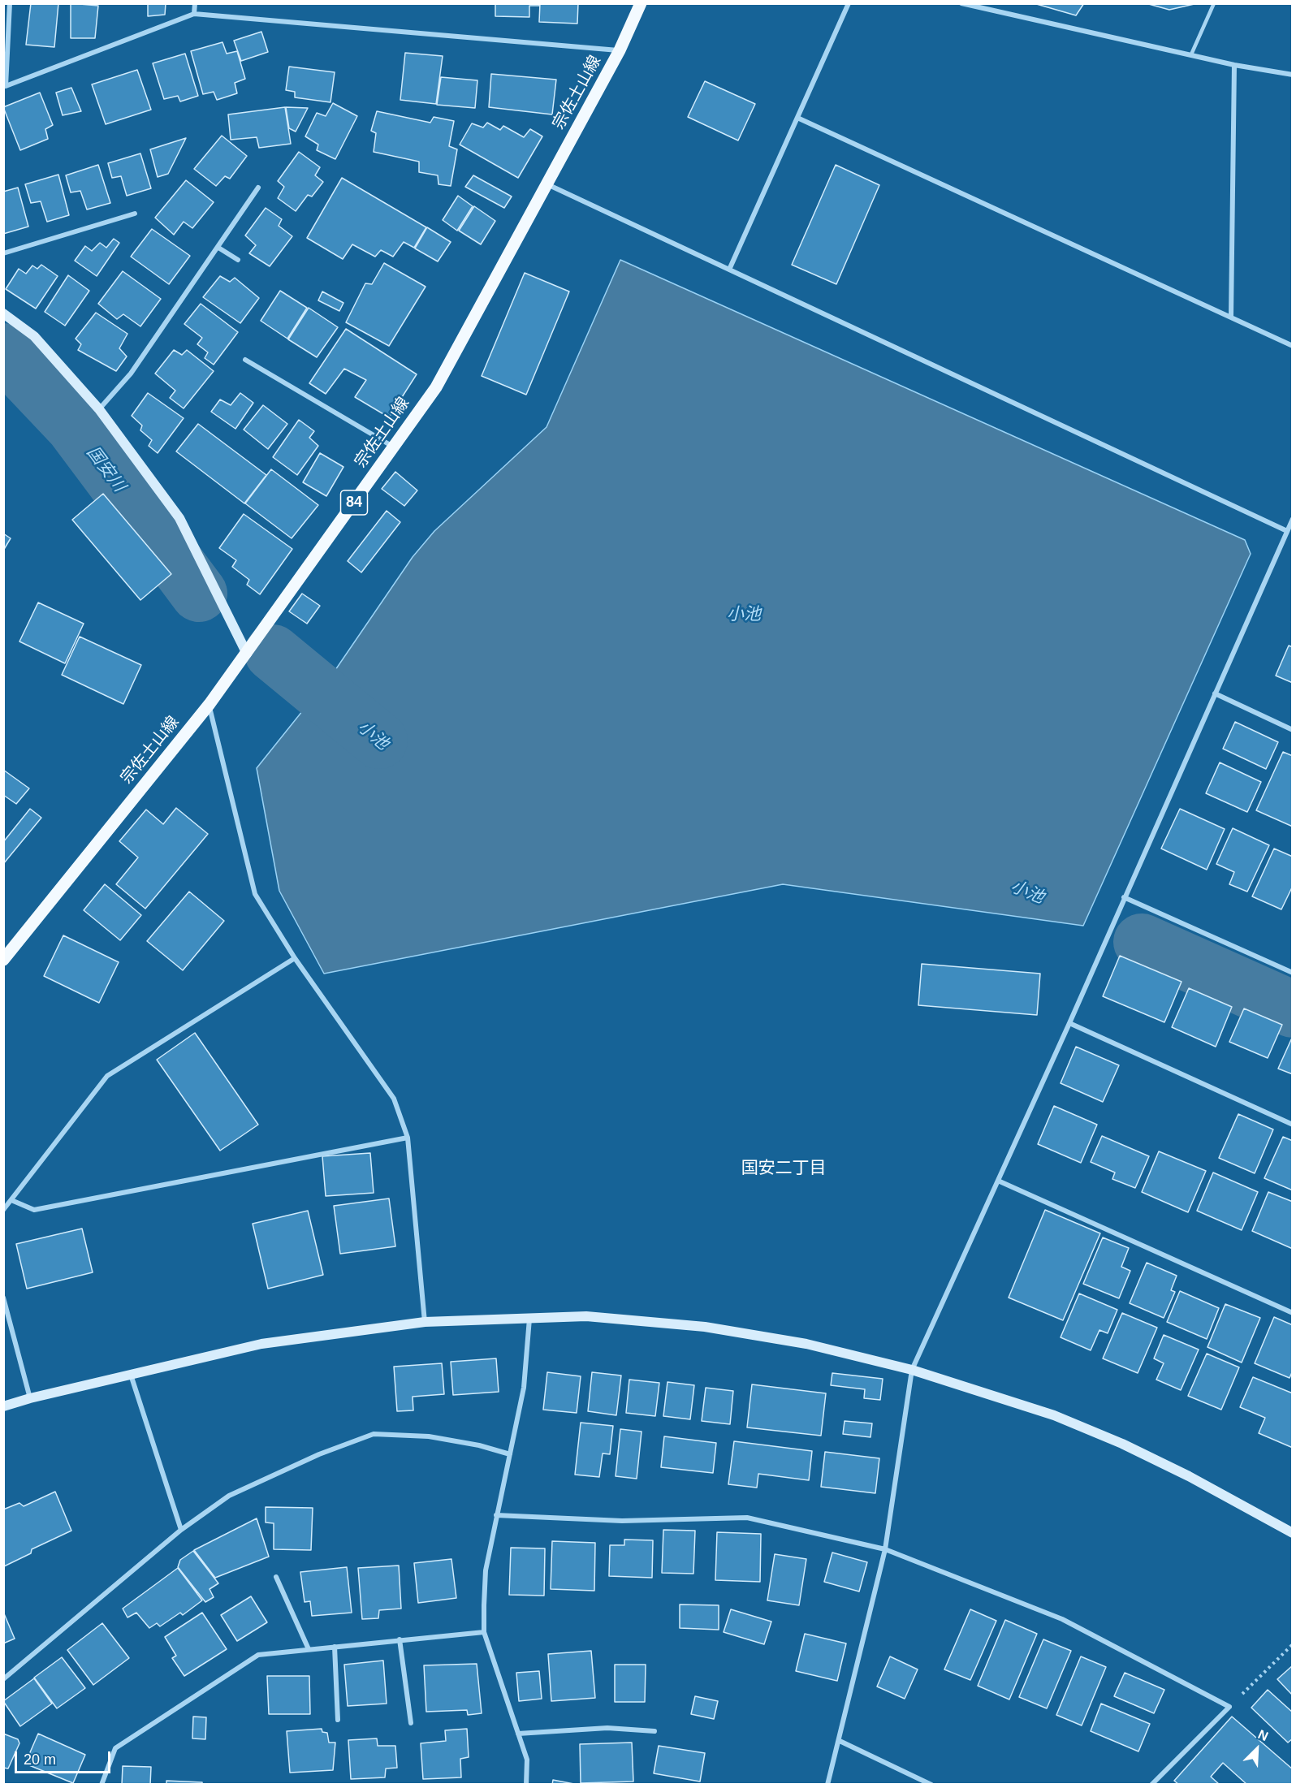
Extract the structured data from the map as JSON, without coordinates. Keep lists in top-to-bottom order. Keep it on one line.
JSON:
{"streets":{"main road":["宗佐土山線","84"]},"districts":["国安二丁目"],"water":["国安川","小池"],"scale_bar":"20 m","north":"top right"}
